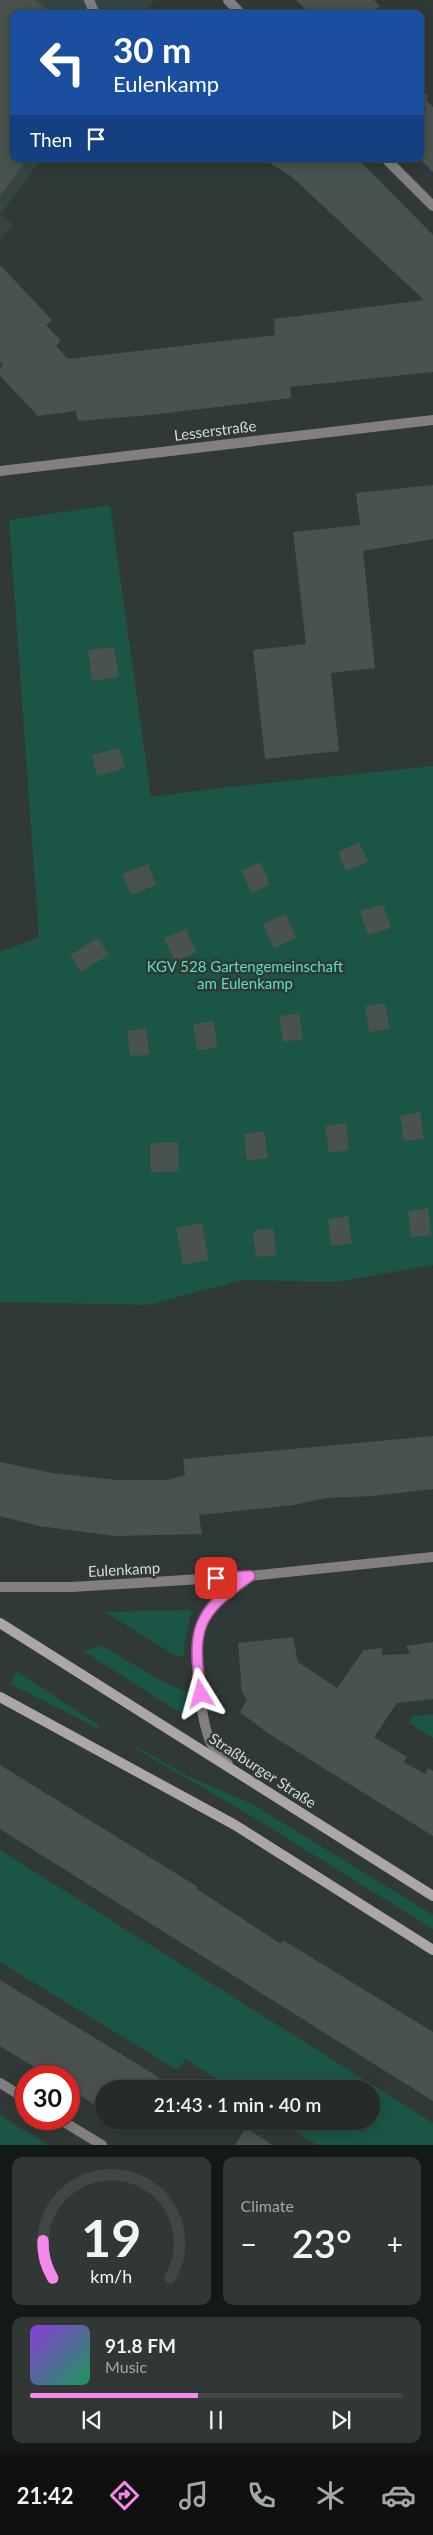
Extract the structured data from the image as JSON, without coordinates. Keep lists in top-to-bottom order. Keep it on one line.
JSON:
{"streets":{"main road":["Straßburger Straße"],"street":["Lesserstraße","Eulenkamp"]},"crossings":[["Eulenkamp","Straßburger Straße"]],"parks":["KGV 528 Gartengemeinschaft am Eulenkamp"],"page":{"turn":["30 m","Eulenkamp"],"then":"Then","limit":"30","trip":"21:43 · 1 min · 40 m","tile":"Climate","heat":["−","23°","+"],"song":["91.8 FM","Music"],"tabs":"21:42","gauge":["19","km/h"]}}
